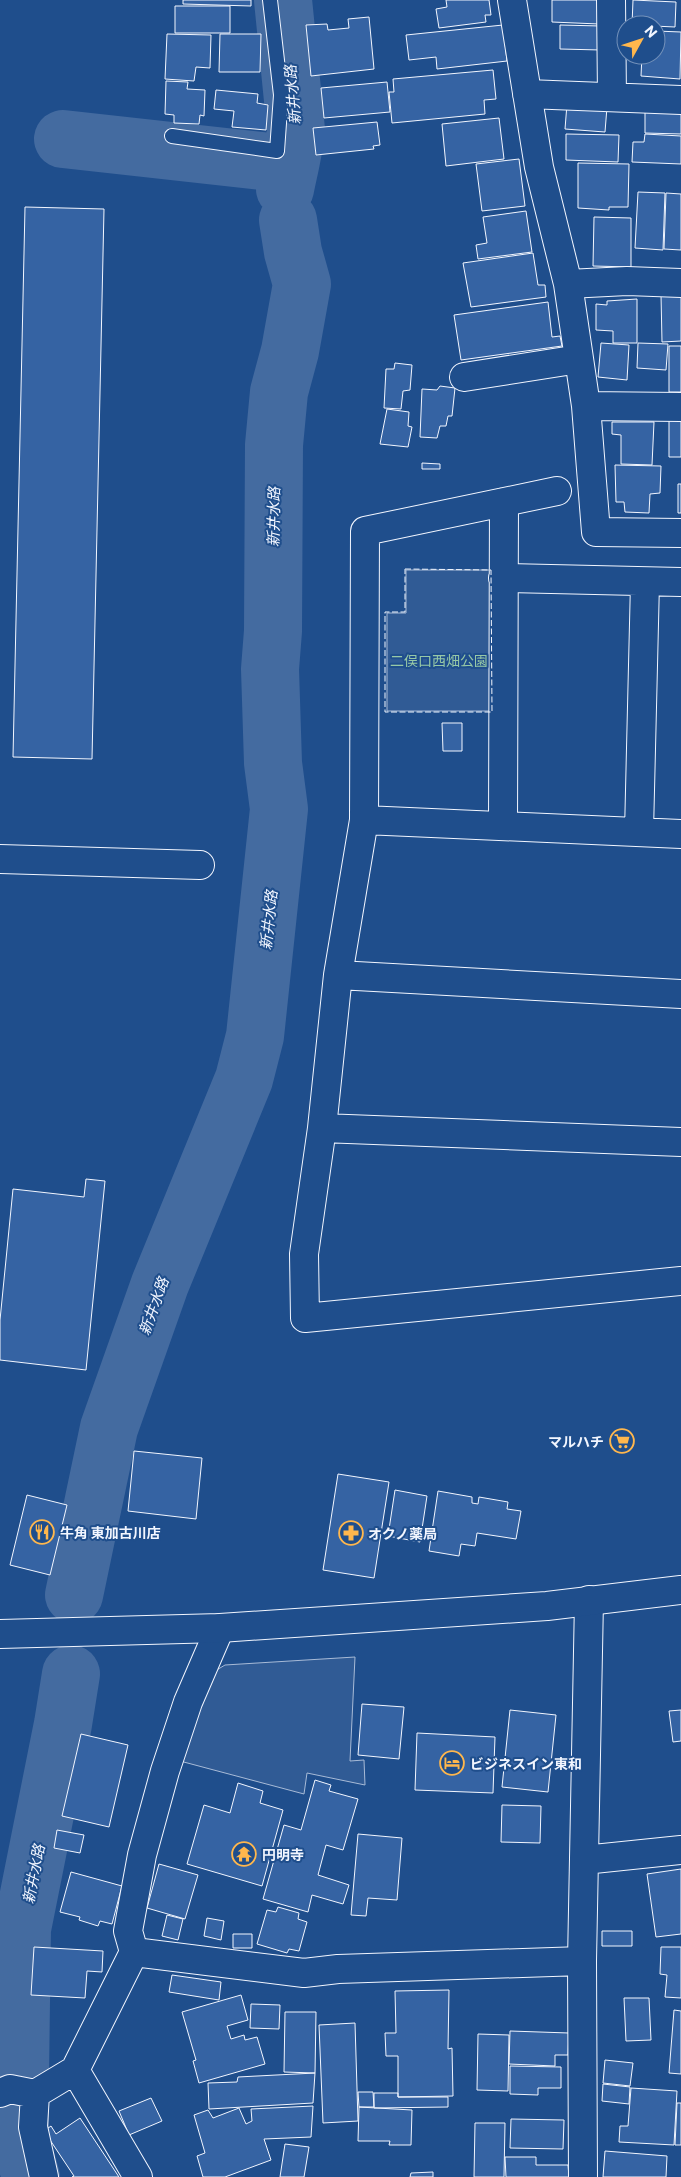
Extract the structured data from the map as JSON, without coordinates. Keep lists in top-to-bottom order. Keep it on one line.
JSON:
{"water":["新井水路"],"parks":["二俣口西畑公園"],"places":{"supermarket":["マルハチ"],"restaurant":["牛角 東加古川店"],"pharmacy":["オクノ薬局"],"hotel":["ビジネスイン東和"],"temple":["円明寺"]},"north":"top right"}
